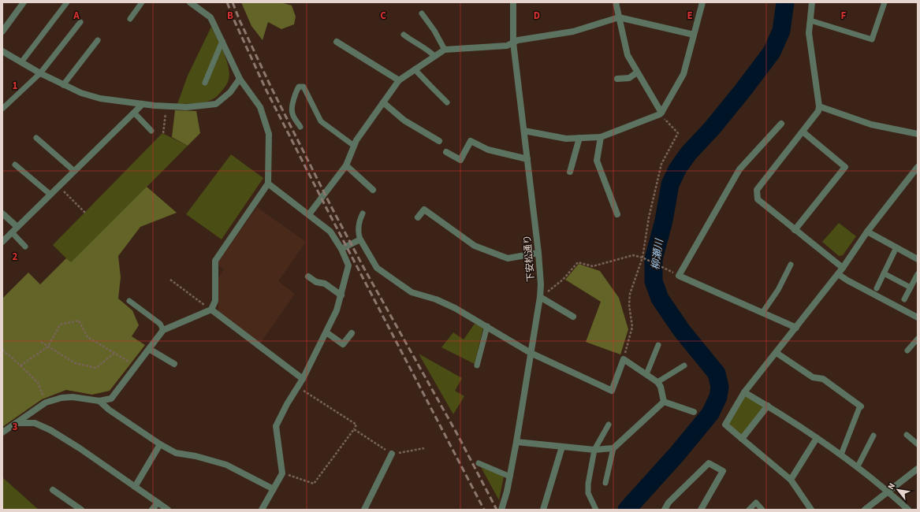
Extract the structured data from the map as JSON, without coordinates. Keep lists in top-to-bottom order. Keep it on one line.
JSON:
{"streets":{"street":["下安松通り"]},"water":["柳瀬川"],"north":"top left","grid":{"columns":["A","B","C","D","E","F"],"rows":["1","2","3"]}}
